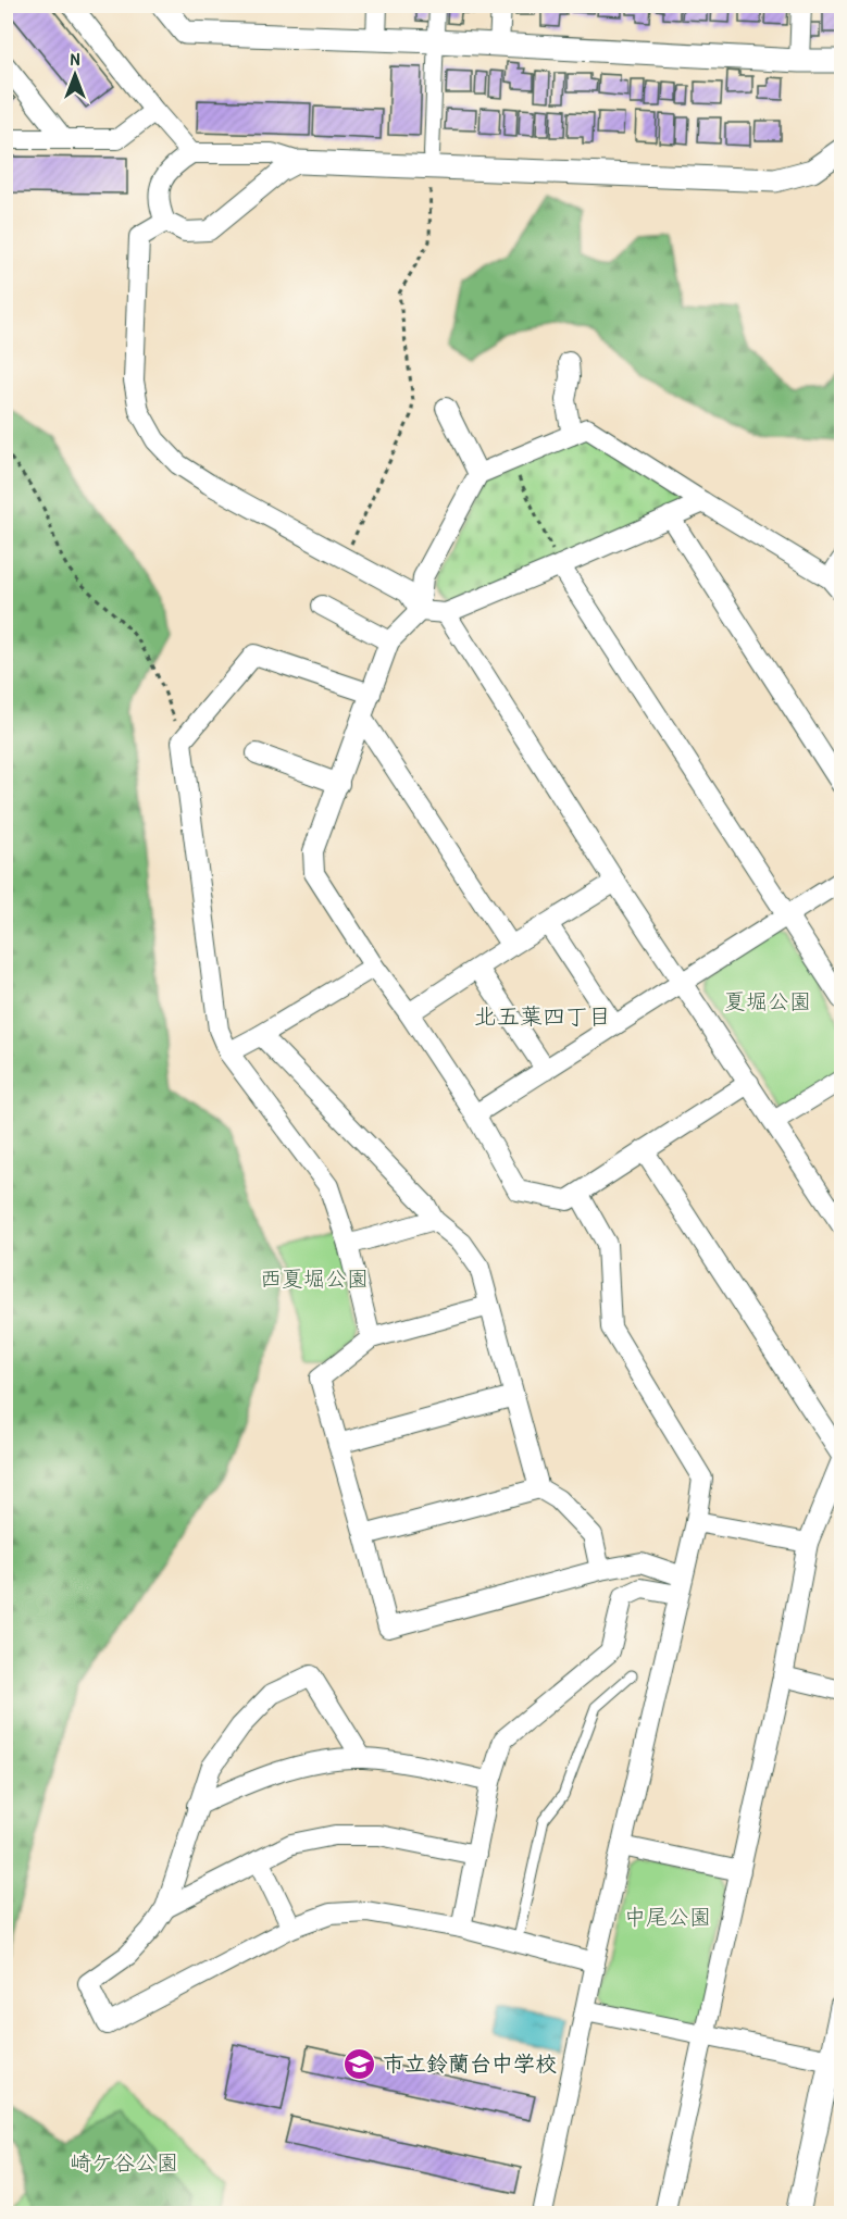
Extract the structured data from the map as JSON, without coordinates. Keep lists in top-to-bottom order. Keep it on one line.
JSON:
{"districts":["北五葉四丁目"],"parks":["夏堀公園","西夏堀公園","中尾公園","崎ケ谷公園"],"places":{"school or university":["市立鈴蘭台中学校"]},"north":"top"}
